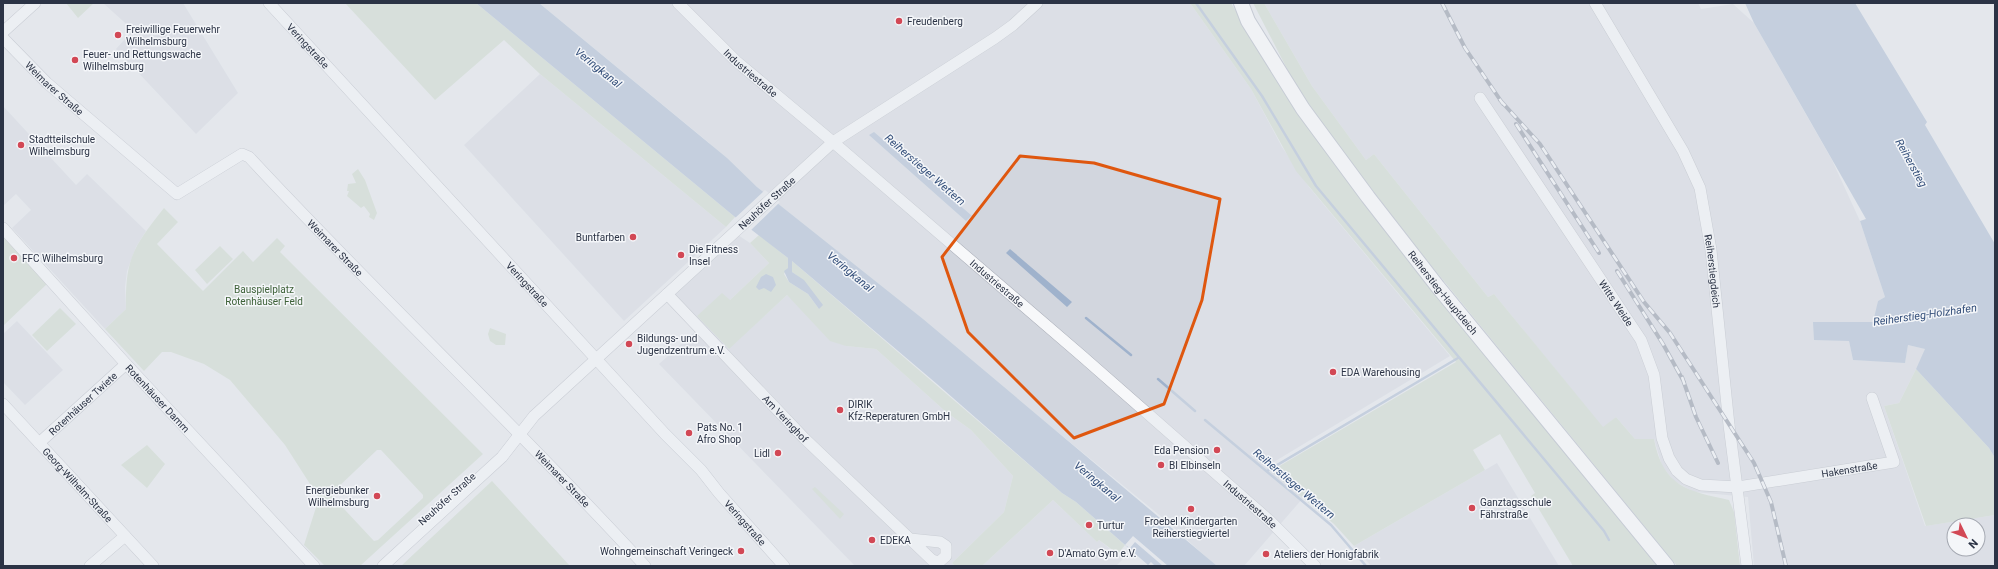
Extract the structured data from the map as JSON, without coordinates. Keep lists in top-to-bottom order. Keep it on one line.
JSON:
{"streets":{"main road":["Reiherstieg-Hauptdeich"],"street":["Veringstraße","Industriestraße","Weimarer Straße","Neuhöfer Straße","Reiherstiegdeich","Witts Weide","Rotenhäuser Damm","Rotenhäuser Twiete","Am Veringhof","Hakenstraße","Georg-Wilhelm-Straße"]},"crossings":[["Veringstraße","Neuhöfer Straße"],["Industriestraße","Neuhöfer Straße"],["Weimarer Straße","Neuhöfer Straße"],["Neuhöfer Straße","Am Veringhof"],["Reiherstiegdeich","Witts Weide"],["Reiherstiegdeich","Hakenstraße"],["Witts Weide","Hakenstraße"],["Rotenhäuser Damm","Rotenhäuser Twiete"],["Rotenhäuser Twiete","Georg-Wilhelm-Straße"]],"water":["Veringkanal","Reiherstieg","Reiherstieger Wettern","Reiherstieg-Holzhafen"],"parks":["Bauspielplatz Rotenhäuser Feld"],"places":["Freudenberg","Freiwillige Feuerwehr Wilhelmsburg","Feuer- und Rettungswache Wilhelmsburg","Stadtteilschule Wilhelmsburg","Buntfarben","Die Fitness Insel","FFC Wilhelmsburg","Bildungs- und Jugendzentrum e.V.","EDA Warehousing","DIRIK Kfz-Reperaturen GmbH","Pats No. 1 Afro Shop","Eda Pension","Lidl","BI Elbinseln","Energiebunker Wilhelmsburg","Ganztagsschule Fährstraße","Froebel Kindergarten Reiherstiegviertel","Turtur","EDEKA","Wohngemeinschaft Veringeck","D'Amato Gym e.V.","Ateliers der Honigfabrik"],"north":"bottom right"}
